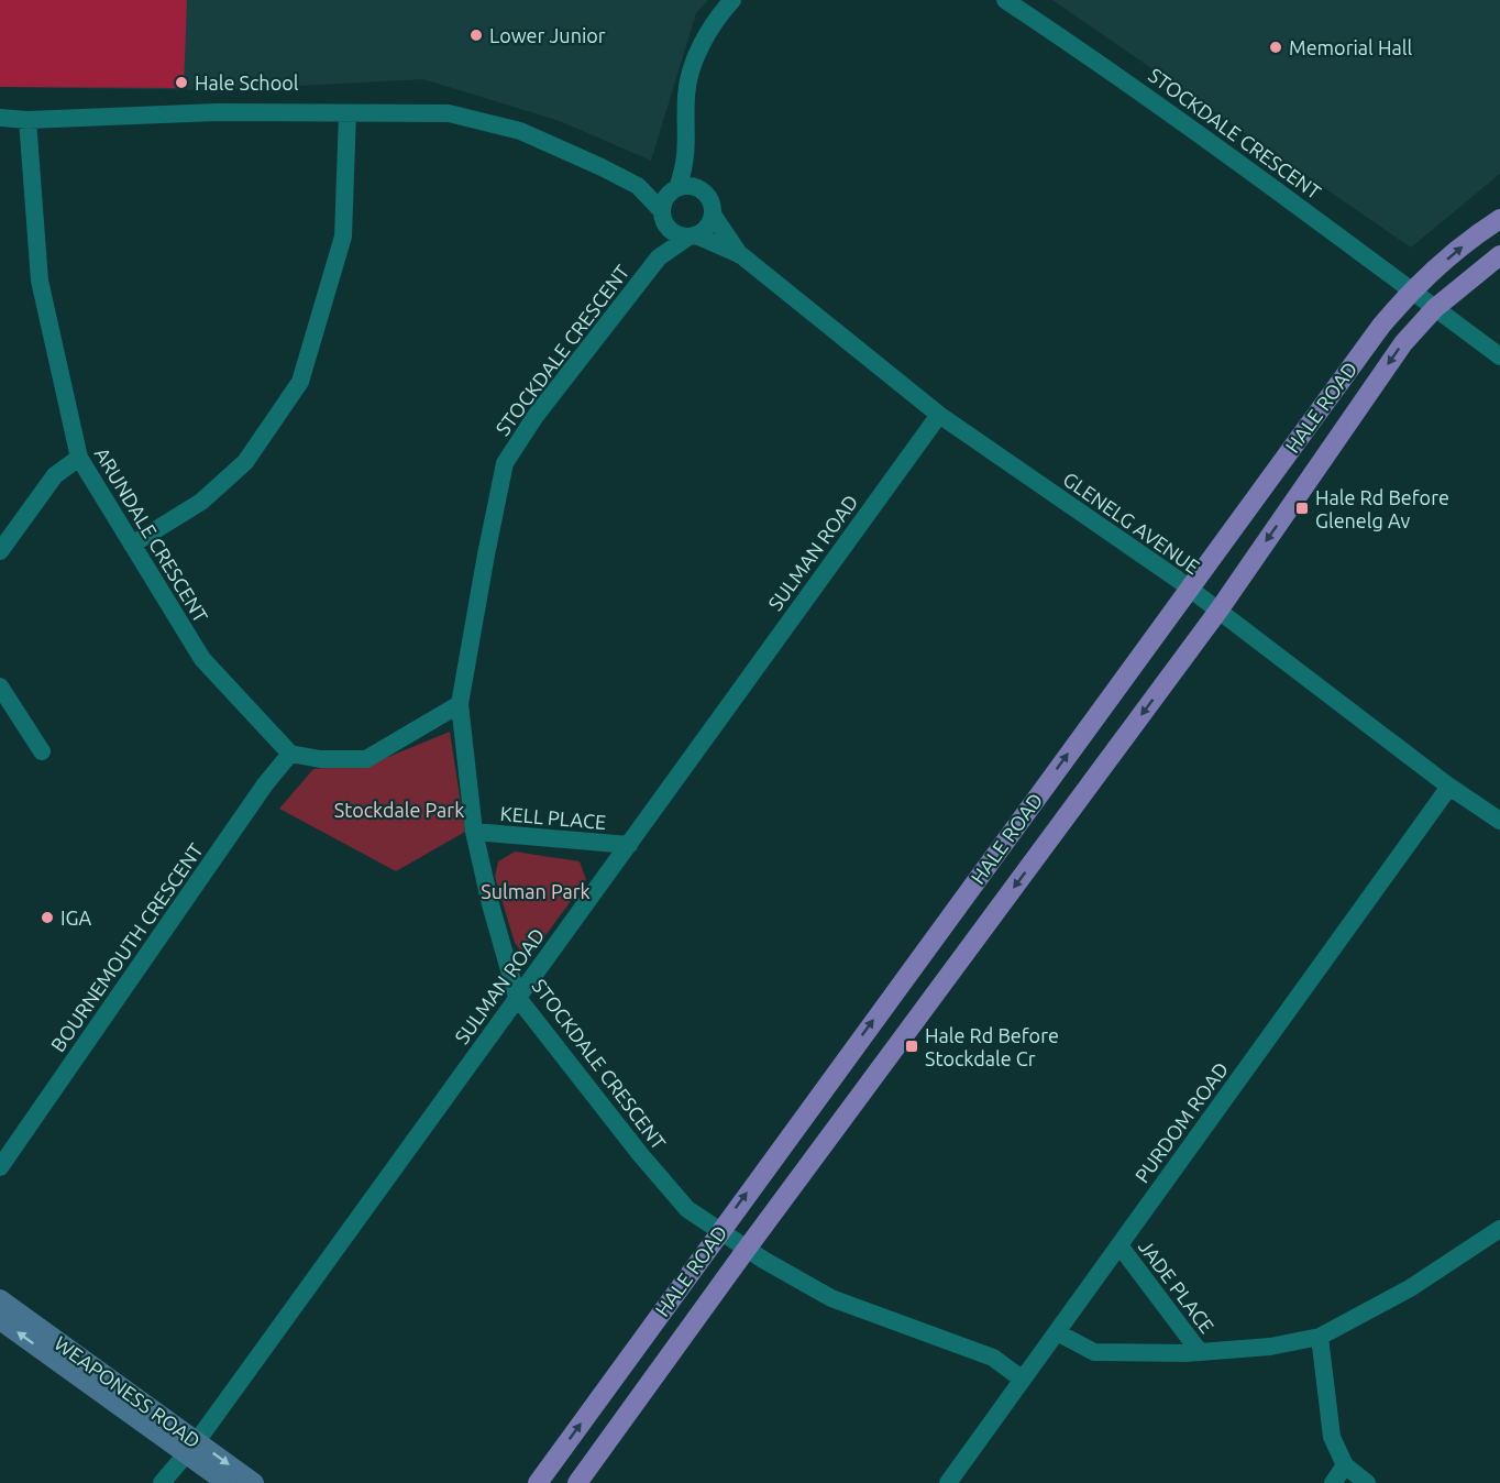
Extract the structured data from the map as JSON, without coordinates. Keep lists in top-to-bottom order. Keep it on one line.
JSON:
{"streets":{"main road":["HALE ROAD","WEAPONESS ROAD"],"street":["STOCKDALE CRESCENT","GLENELG AVENUE","ARUNDALE CRESCENT","SULMAN ROAD","KELL PLACE","BOURNEMOUTH CRESCENT","PURDOM ROAD","JADE PLACE"]},"crossings":[["STOCKDALE CRESCENT","HALE ROAD"],["STOCKDALE CRESCENT","GLENELG AVENUE"],["STOCKDALE CRESCENT","SULMAN ROAD"],["STOCKDALE CRESCENT","KELL PLACE"],["STOCKDALE CRESCENT","PURDOM ROAD"],["HALE ROAD","GLENELG AVENUE"],["GLENELG AVENUE","ARUNDALE CRESCENT"],["GLENELG AVENUE","SULMAN ROAD"],["GLENELG AVENUE","PURDOM ROAD"],["ARUNDALE CRESCENT","BOURNEMOUTH CRESCENT"],["SULMAN ROAD","KELL PLACE"],["SULMAN ROAD","WEAPONESS ROAD"],["PURDOM ROAD","JADE PLACE"]],"parks":["Stockdale Park","Sulman Park"],"places":{"other":["Lower Junior","Memorial Hall","Hale School","IGA"],"transit":["Hale Rd Before Glenelg Av","Hale Rd Before Stockdale Cr"]}}
